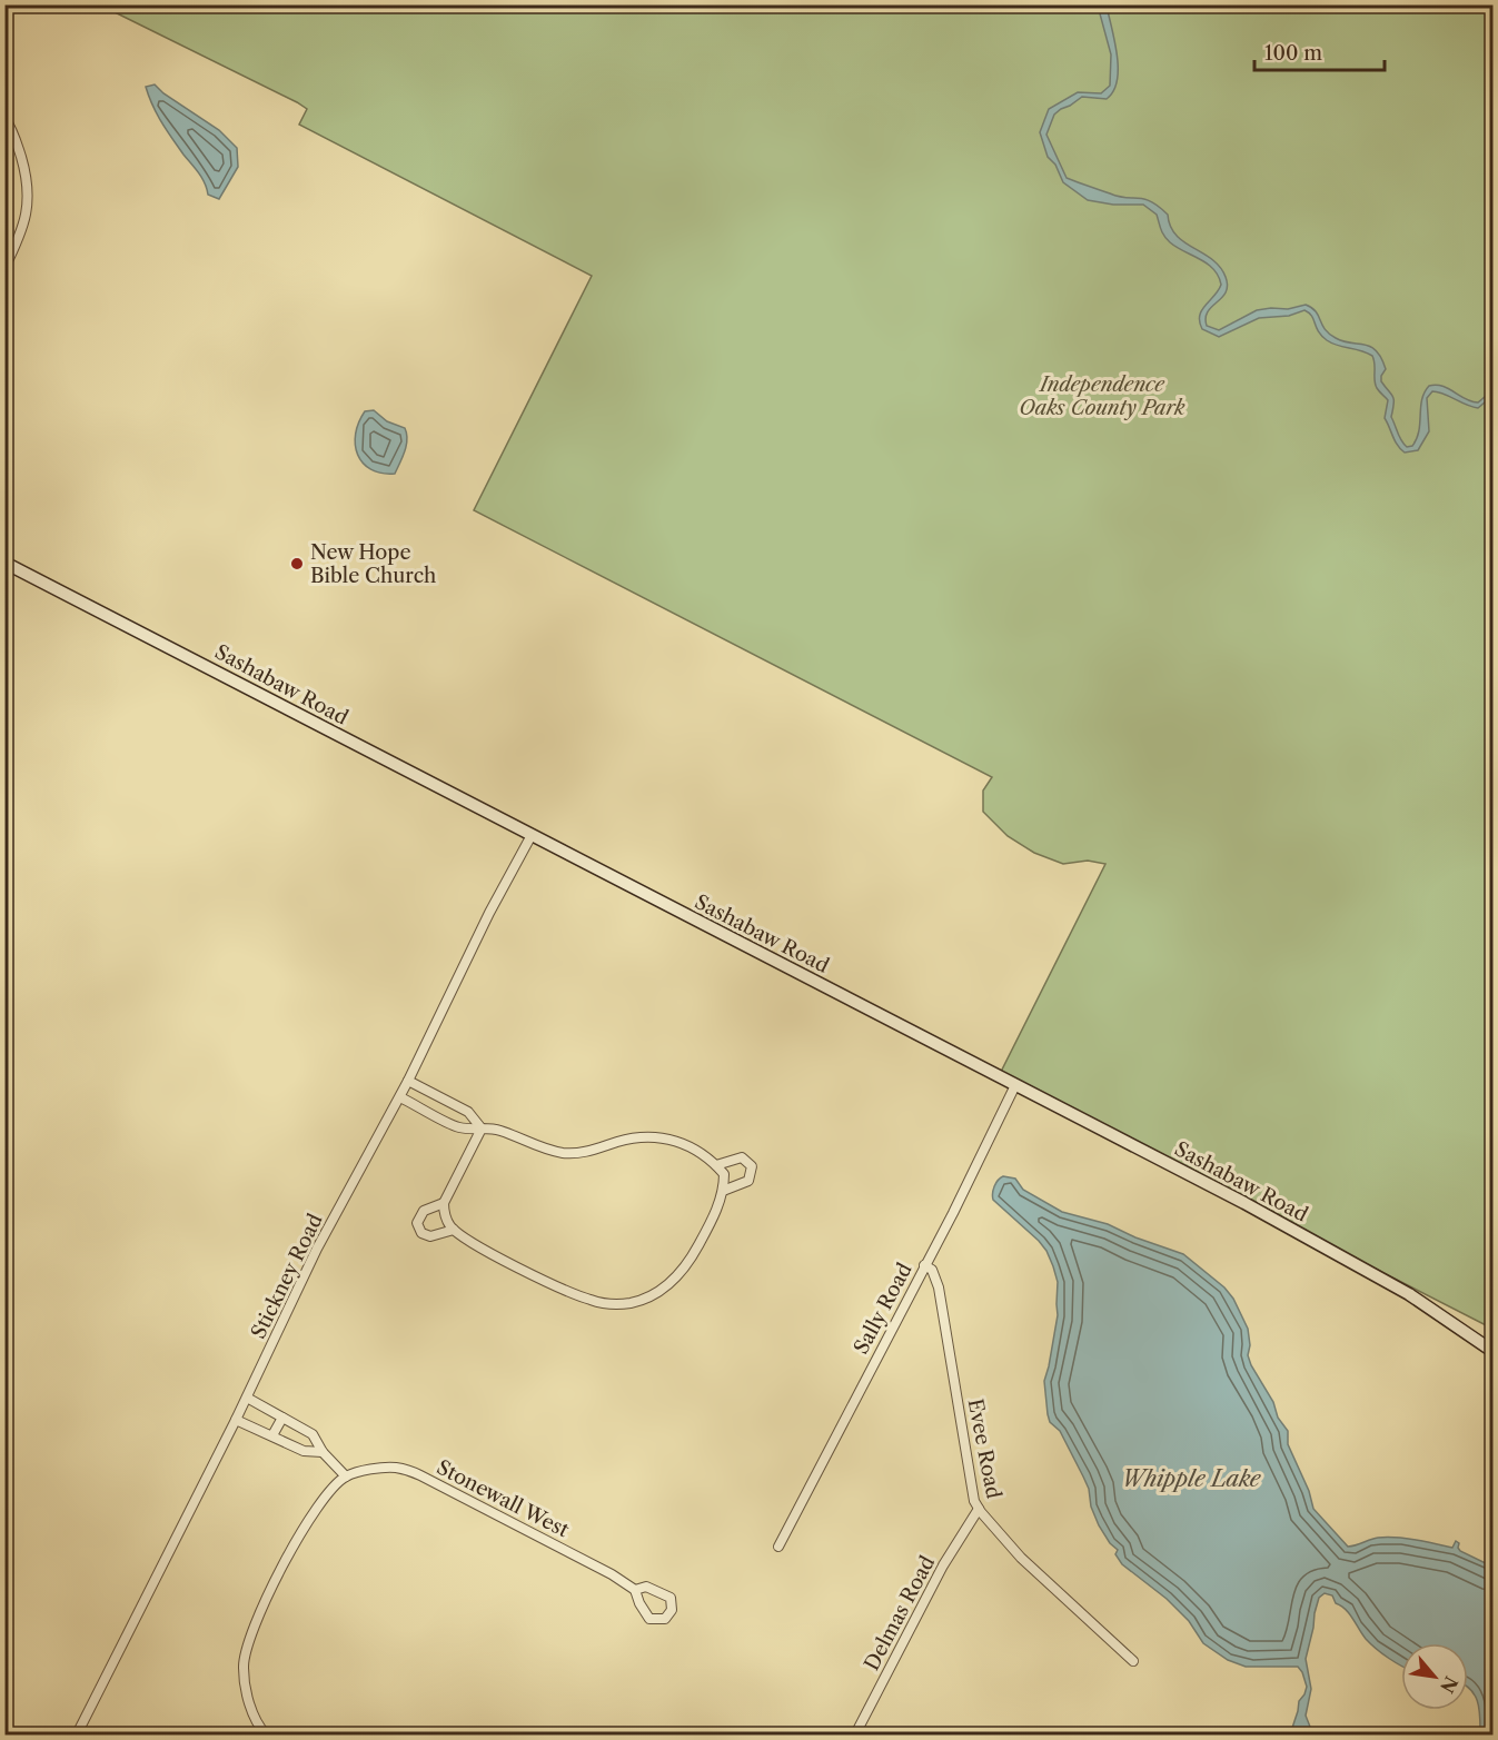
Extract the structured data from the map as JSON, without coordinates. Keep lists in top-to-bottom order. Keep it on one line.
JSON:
{"streets":{"main road":["Sashabaw Road"],"street":["Stickney Road","Sally Road","Evee Road","Stonewall West","Delmas Road"]},"crossings":[["Sashabaw Road","Stickney Road"],["Sashabaw Road","Sally Road"],["Sally Road","Evee Road"],["Evee Road","Delmas Road"]],"water":["Whipple Lake"],"parks":["Independence Oaks County Park"],"places":["New Hope Bible Church"],"scale_bar":"100 m","north":"bottom right"}
